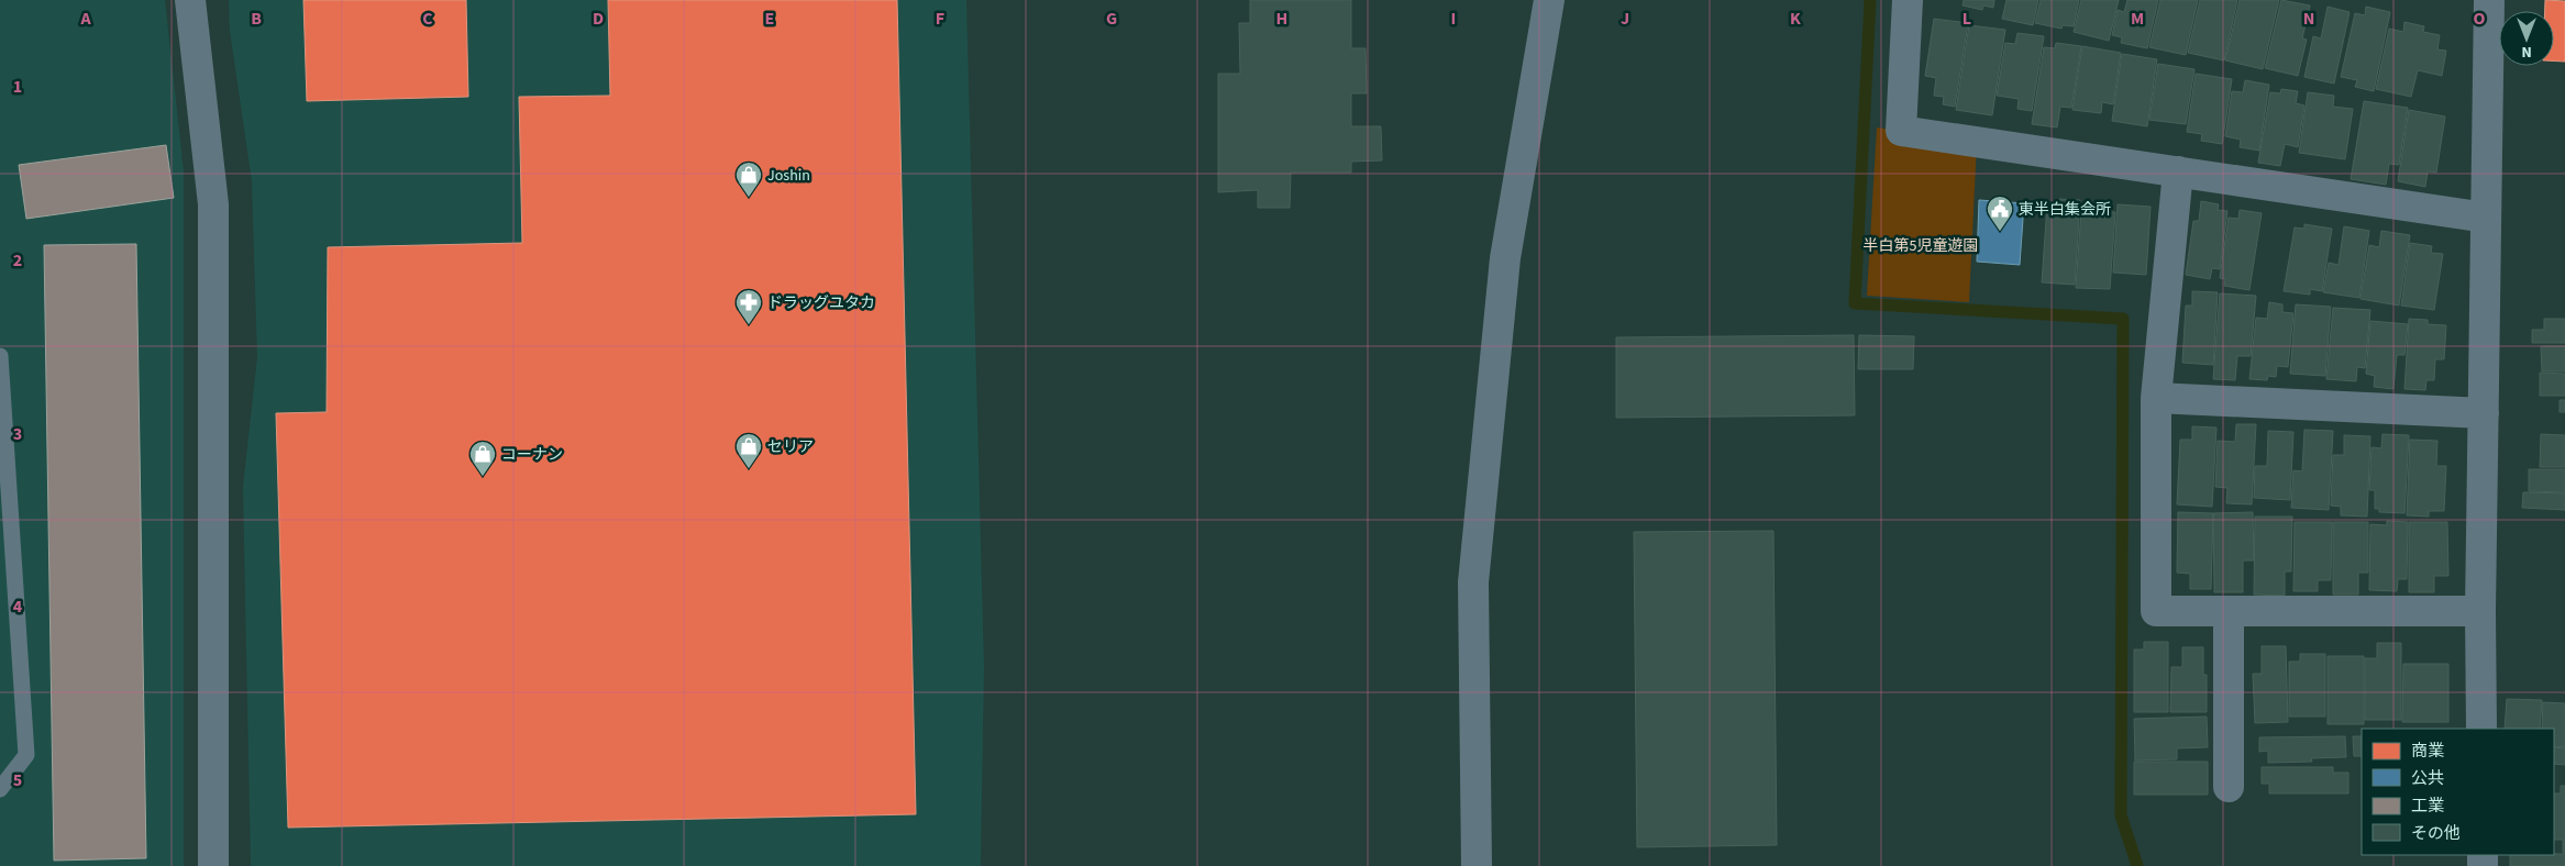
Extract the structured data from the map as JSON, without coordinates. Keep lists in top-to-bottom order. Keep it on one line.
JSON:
{"parks":["半白第5児童遊園"],"places":{"shop":["Joshin","セリア","コーナン"],"public building":["東半白集会所"],"pharmacy":["ドラッグユタカ"]},"legend":["商業","公共","工業","その他"],"north":"bottom","grid":{"columns":["A","B","C","D","E","F","G","H","I","J","K","L","M","N","O"],"rows":["1","2","3","4","5"]}}
